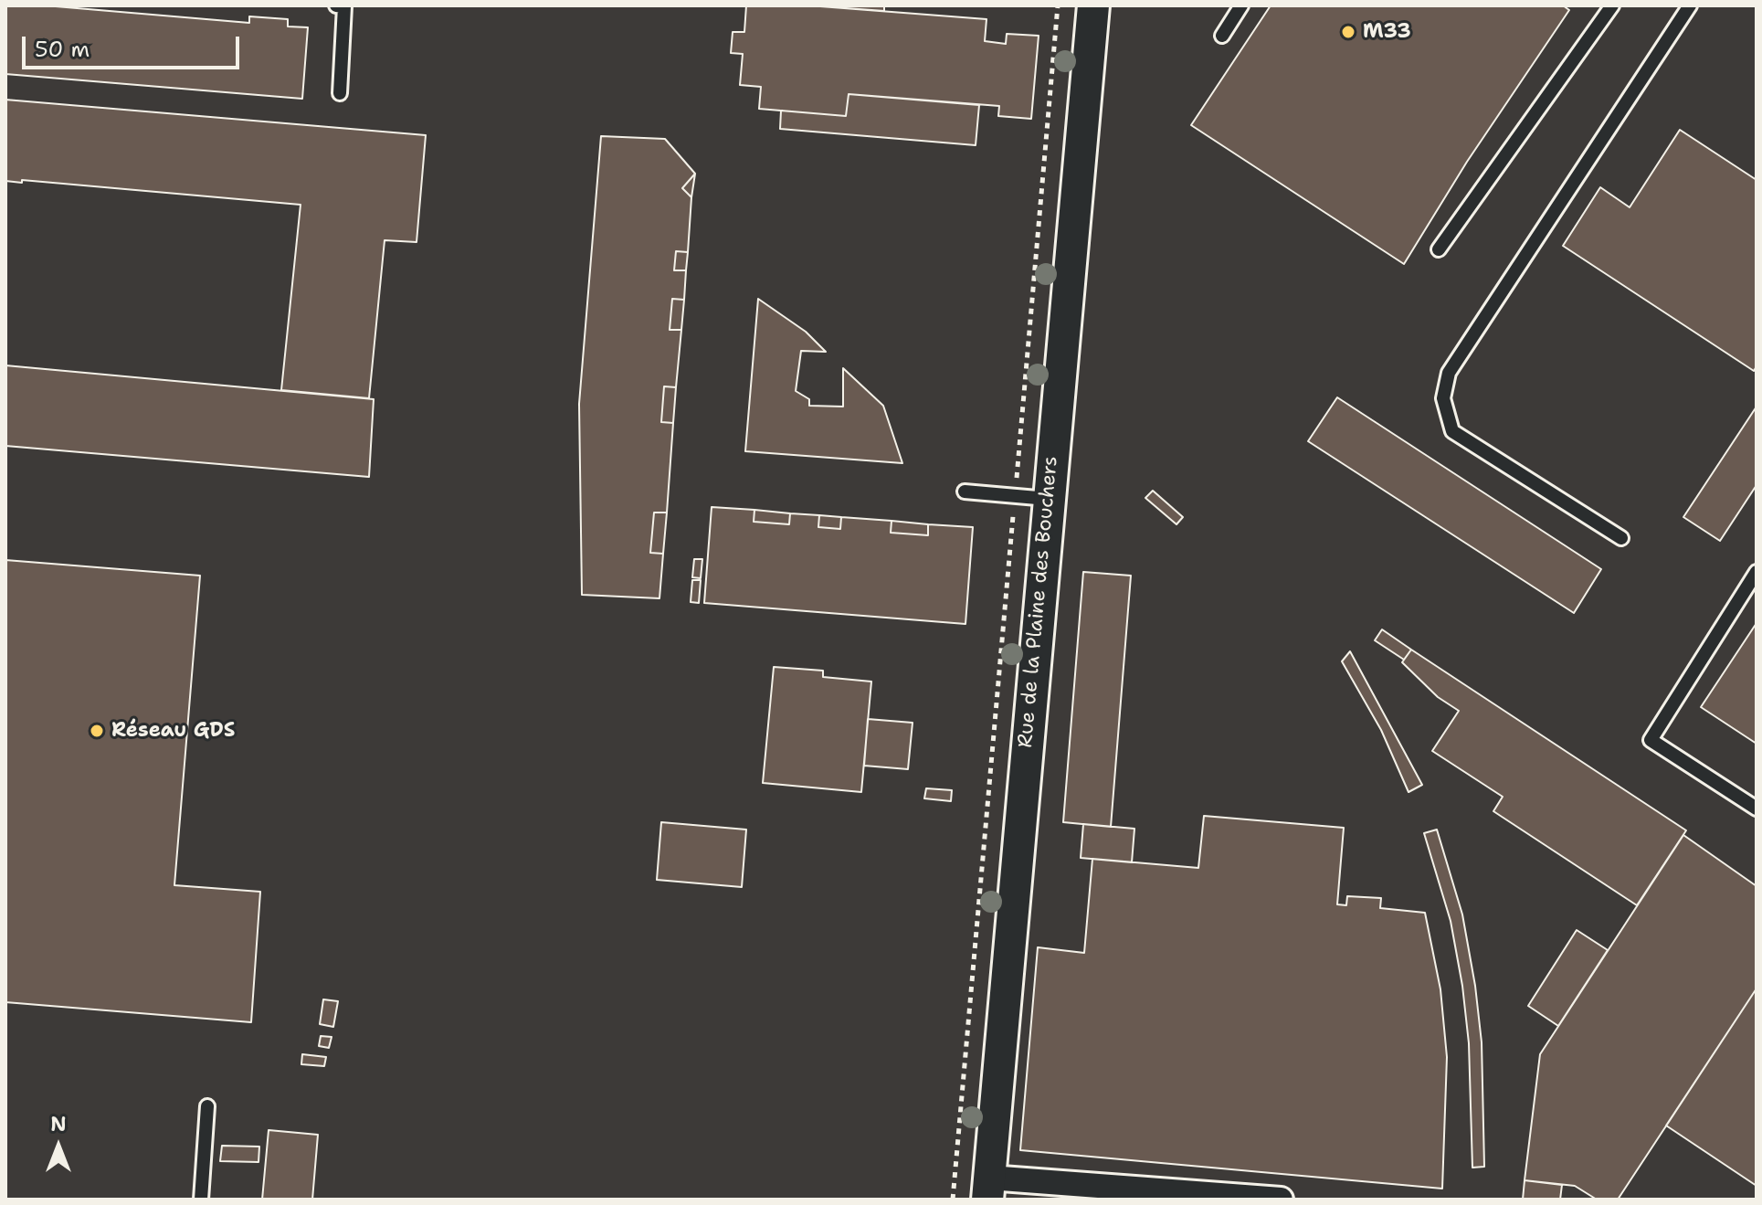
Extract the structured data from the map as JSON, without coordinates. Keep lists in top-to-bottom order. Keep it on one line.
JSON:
{"streets":{"street":["Rue de la Plaine des Bouchers"]},"places":["M33","Réseau GDS"],"scale_bar":"50 m","north":"top"}
